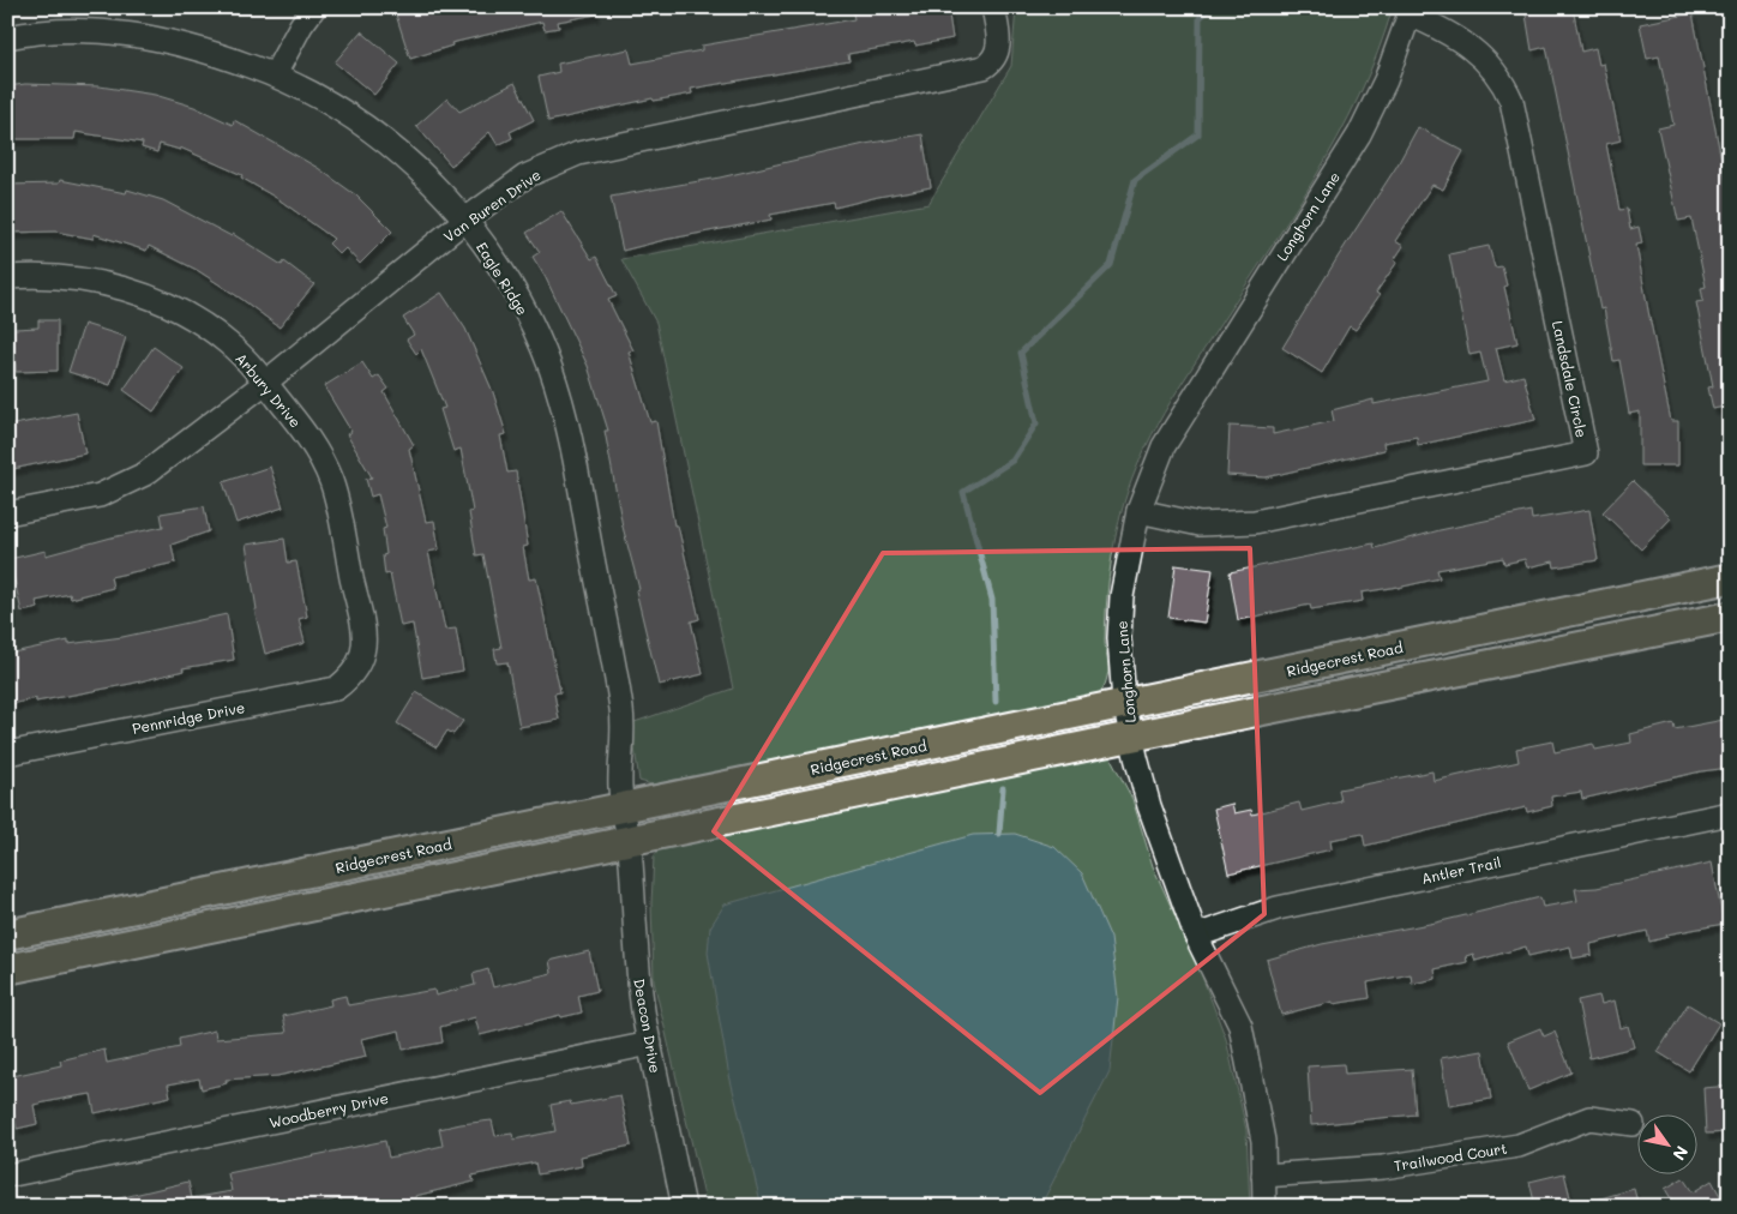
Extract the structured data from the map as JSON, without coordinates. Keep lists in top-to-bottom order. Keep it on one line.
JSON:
{"streets":{"main road":["Ridgecrest Road"],"street":["Van Buren Drive","Longhorn Lane","Eagle Ridge","Landsdale Circle","Arbury Drive","Pennridge Drive","Antler Trail","Deacon Drive","Woodberry Drive","Trailwood Court"]},"crossings":[["Van Buren Drive","Eagle Ridge"],["Van Buren Drive","Arbury Drive"],["Longhorn Lane","Landsdale Circle"],["Longhorn Lane","Ridgecrest Road"],["Longhorn Lane","Antler Trail"],["Longhorn Lane","Trailwood Court"],["Eagle Ridge","Ridgecrest Road"],["Eagle Ridge","Deacon Drive"],["Arbury Drive","Pennridge Drive"],["Ridgecrest Road","Deacon Drive"],["Deacon Drive","Woodberry Drive"]],"north":"bottom right"}
